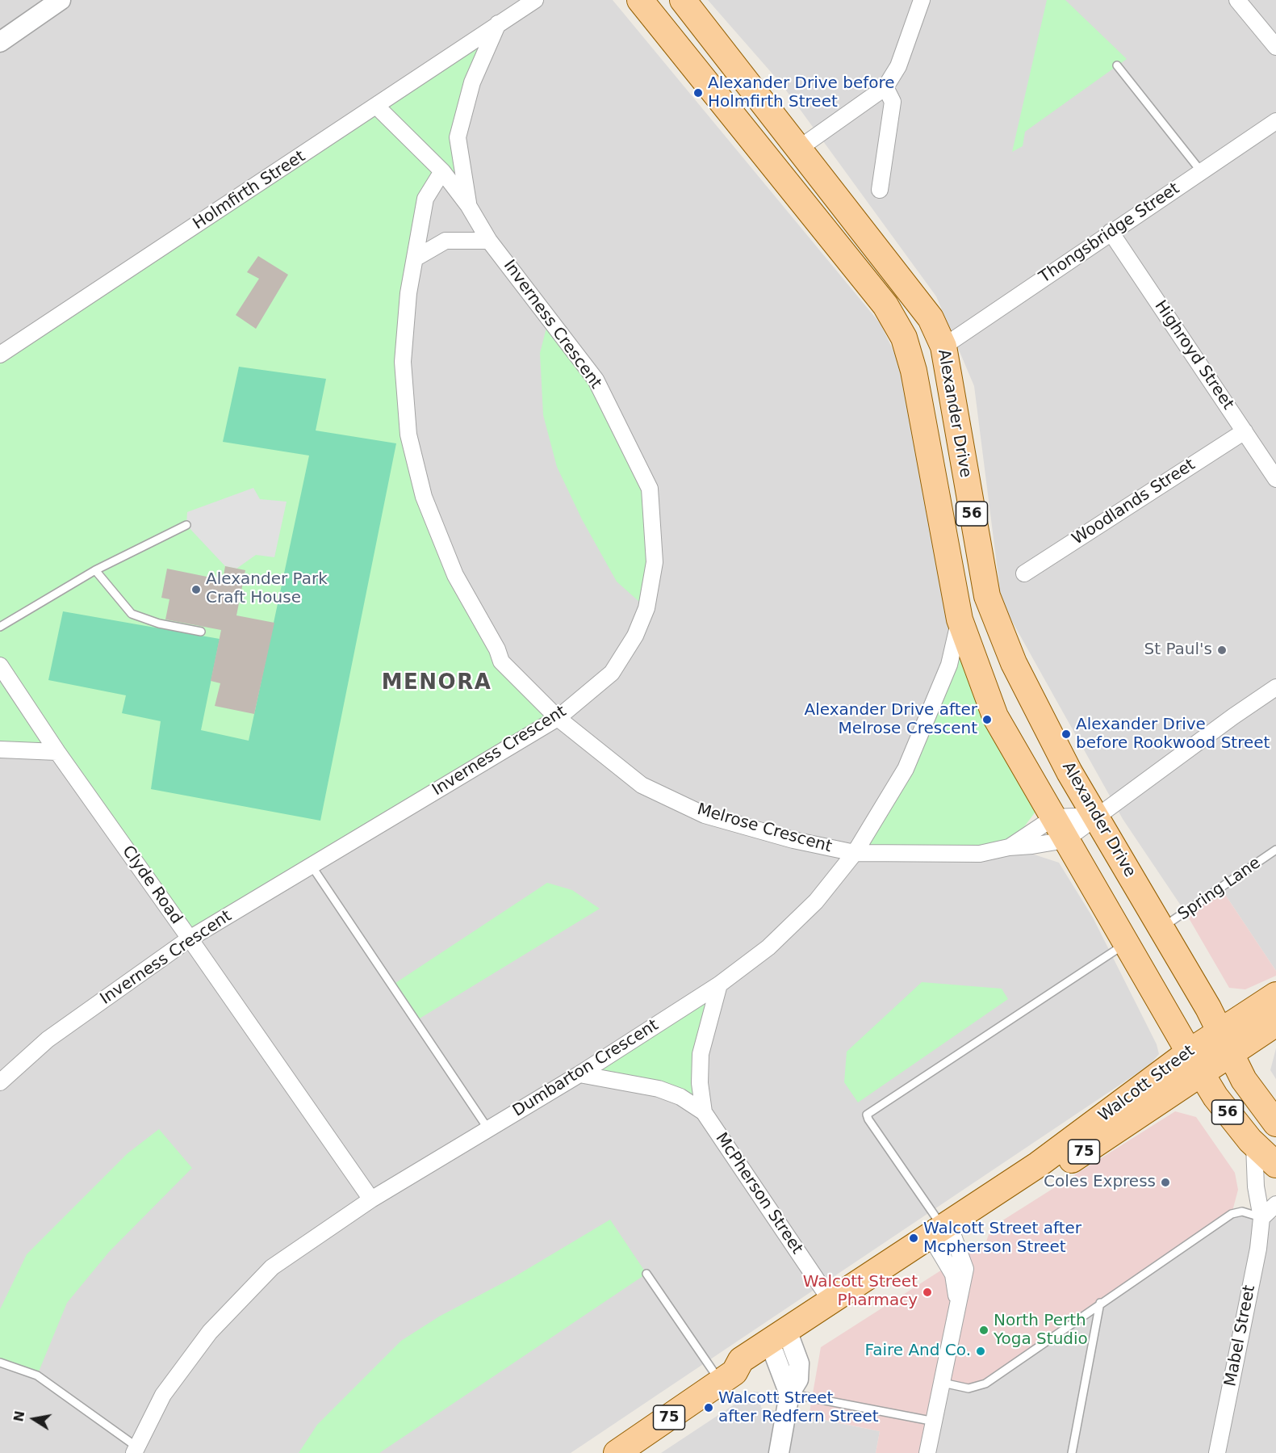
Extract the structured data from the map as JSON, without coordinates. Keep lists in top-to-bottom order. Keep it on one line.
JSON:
{"streets":{"main road":["Alexander Drive","56","Walcott Street","75"],"street":["Holmfirth Street","Thongsbridge Street","Inverness Crescent","Highroyd Street","Woodlands Street","Melrose Crescent","Clyde Road","Dumbarton Crescent","McPherson Street","Mabel Street"],"lane":["Spring Lane"]},"crossings":[["Holmfirth Street","Inverness Crescent"],["Thongsbridge Street","Highroyd Street"],["Thongsbridge Street","Alexander Drive"],["Inverness Crescent","Melrose Crescent"],["Inverness Crescent","Clyde Road"],["Highroyd Street","Woodlands Street"],["Alexander Drive","56"],["Alexander Drive","Melrose Crescent"],["Alexander Drive","Spring Lane"],["Alexander Drive","Dumbarton Crescent"],["Alexander Drive","Walcott Street"],["56","Walcott Street"],["56","Mabel Street"],["Melrose Crescent","Dumbarton Crescent"],["Clyde Road","Dumbarton Crescent"],["Dumbarton Crescent","McPherson Street"],["Walcott Street","McPherson Street"]],"districts":["MENORA"],"places":["Alexander Drive before Holmfirth Street","Alexander Park Craft House","St Paul's","Alexander Drive after Melrose Crescent","Alexander Drive before Rookwood Street","Coles Express","Walcott Street after Mcpherson Street","Walcott Street Pharmacy","North Perth Yoga Studio","Faire And Co.","Walcott Street after Redfern Street"],"north":"left"}
